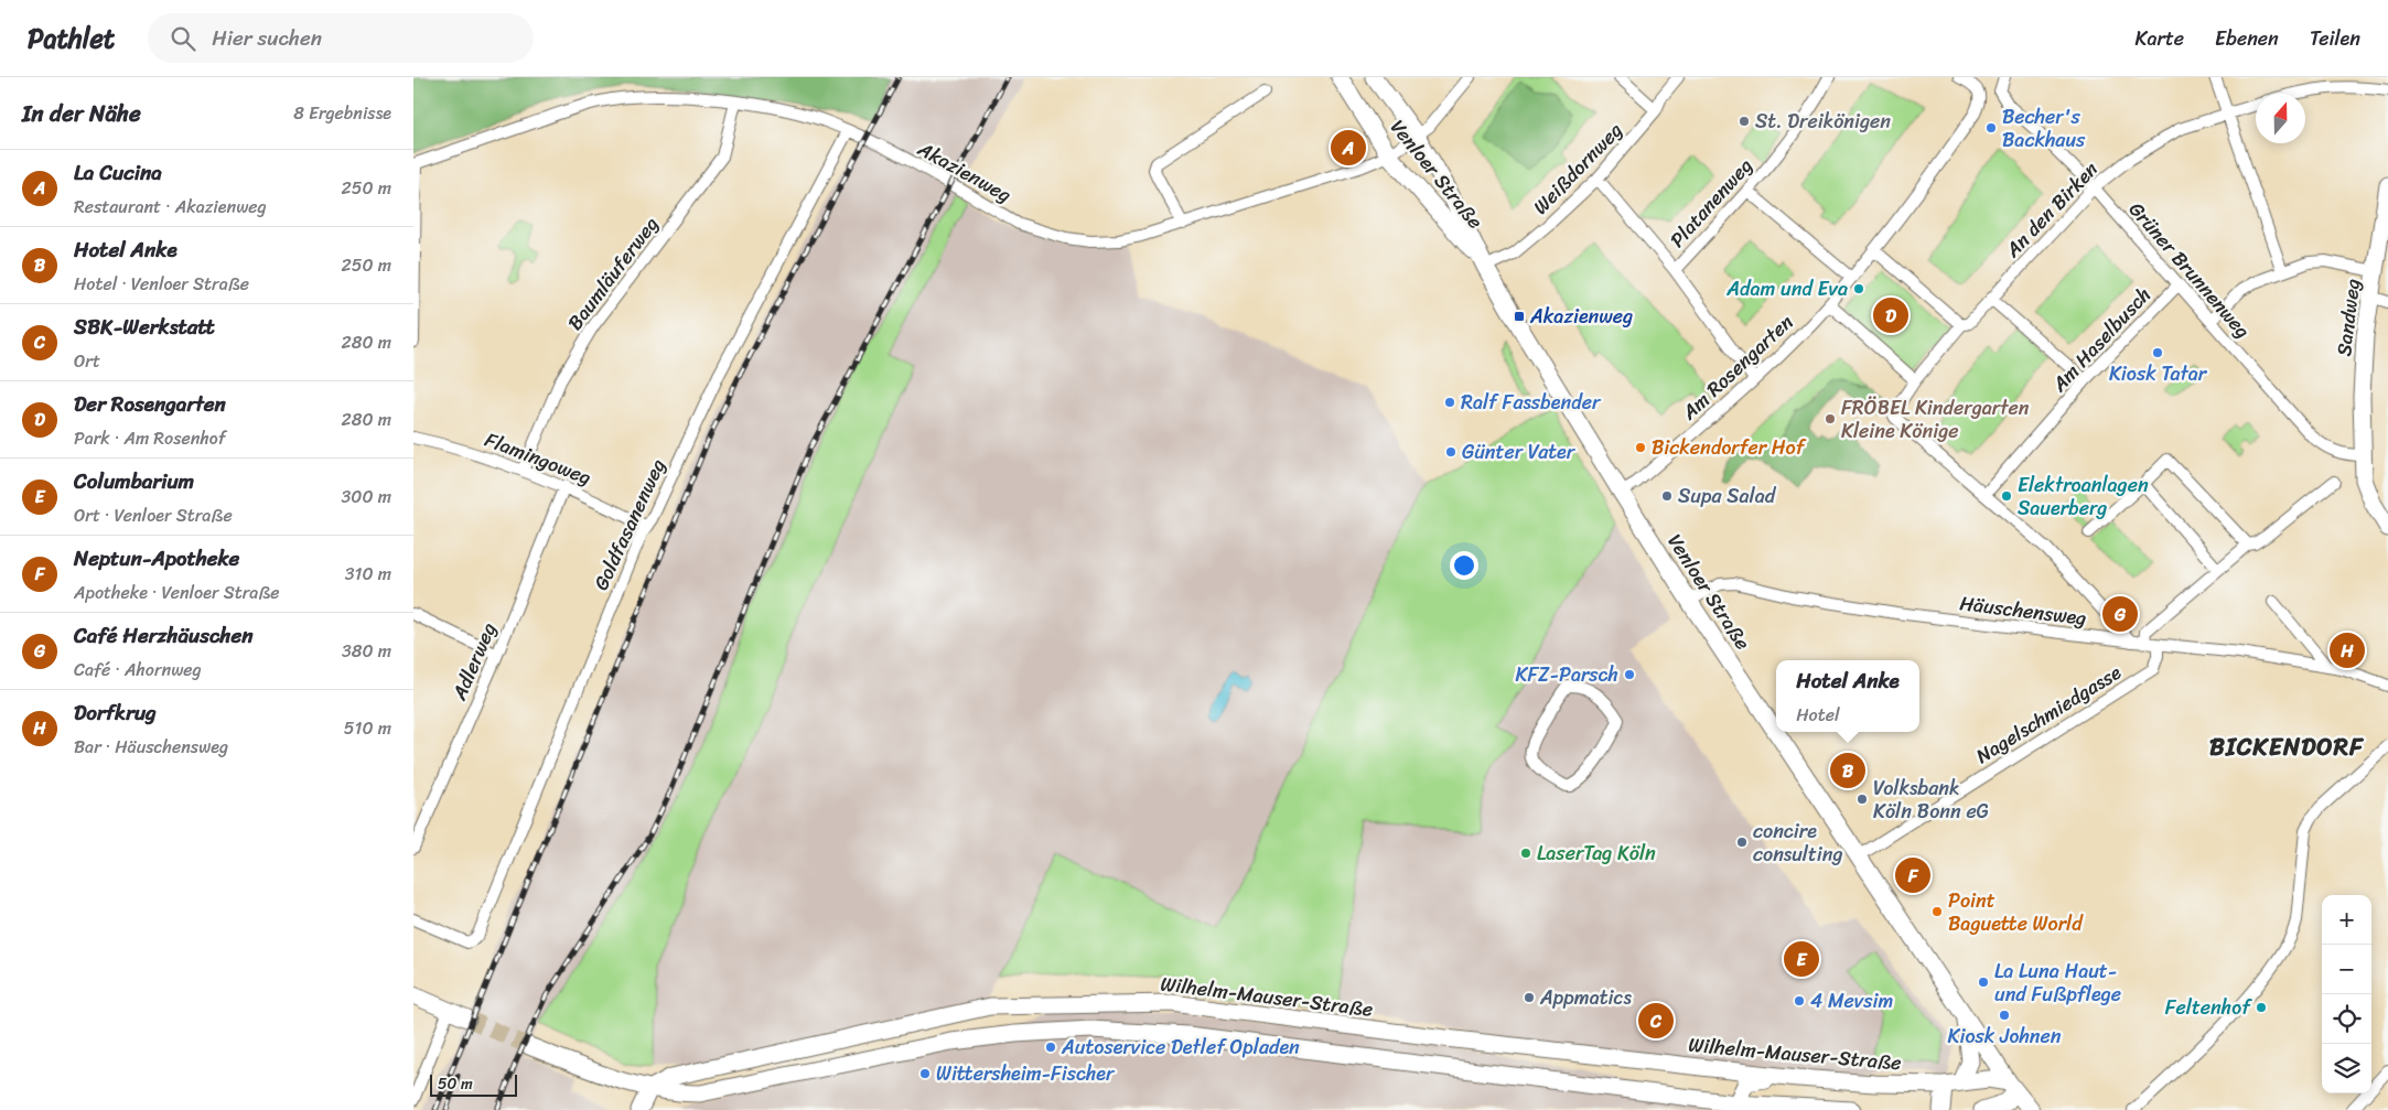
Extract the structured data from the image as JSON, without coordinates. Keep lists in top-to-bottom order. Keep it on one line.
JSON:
{"streets":{"street":["Weißdornweg","Akazienweg","Venloer Straße","Platanenweg","An den Birken","Grüner Brunnenweg","Baumläuferweg","Sandweg","Am Haselbusch","Am Rosengarten","Flamingoweg","Goldfasanenweg","Häuschensweg","Adlerweg","Nagelschmiedgasse","Wilhelm-Mauser-Straße"]},"crossings":[["Weißdornweg","Venloer Straße"],["Akazienweg","Venloer Straße"],["Akazienweg","Baumläuferweg"],["Akazienweg","Goldfasanenweg"],["Venloer Straße","Am Rosengarten"],["Venloer Straße","Häuschensweg"],["Venloer Straße","Nagelschmiedgasse"],["Venloer Straße","Wilhelm-Mauser-Straße"],["An den Birken","Grüner Brunnenweg"],["An den Birken","Am Haselbusch"],["Grüner Brunnenweg","Sandweg"],["Grüner Brunnenweg","Am Haselbusch"],["Baumläuferweg","Flamingoweg"],["Flamingoweg","Goldfasanenweg"],["Flamingoweg","Adlerweg"],["Häuschensweg","Nagelschmiedgasse"]],"districts":["BICKENDORF"],"places":{"other":["St. Dreikönigen","Becher's Backhaus","Adam und Eva","Kiosk Tatar","Ralf Fassbender","FRÖBEL Kindergarten Kleine Könige","Bickendorfer Hof","Günter Vater","Supa Salad","Elektroanlagen Sauerberg","KFZ-Parsch","Volksbank Köln Bonn eG","concire consulting","LaserTag Köln","Point Baguette World","La Luna Haut- und Fußpflege","Appmatics","4 Mevsim","Feltenhof","Kiosk Johnen","Autoservice Detlef Opladen","Wittersheim-Fischer"],"transit":["Akazienweg"]},"scale_bar":"50 m","north":"top","page":{"header":"Pathlet","search":"Hier suchen","nav":["Karte","Ebenen","Teilen"],"heading":["In der Nähe","8 Ergebnisse"],"pins":["A","D","G","H","B","F","E","C"],"list":[{"mark":"A","name":"La Cucina","note":"Restaurant · Akazienweg","value":"250 m"},{"mark":"B","name":"Hotel Anke","note":"Hotel · Venloer Straße","value":"250 m"},{"mark":"C","name":"SBK-Werkstatt","note":"Ort","value":"280 m"},{"mark":"D","name":"Der Rosengarten","note":"Park · Am Rosenhof","value":"280 m"},{"mark":"E","name":"Columbarium","note":"Ort · Venloer Straße","value":"300 m"},{"mark":"F","name":"Neptun-Apotheke","note":"Apotheke · Venloer Straße","value":"310 m"},{"mark":"G","name":"Café Herzhäuschen","note":"Café · Ahornweg","value":"380 m"},{"mark":"H","name":"Dorfkrug","note":"Bar · Häuschensweg","value":"510 m"}],"popup":["Hotel Anke","Hotel"],"map_buttons":["+","−"],"scale":"50 m"}}
